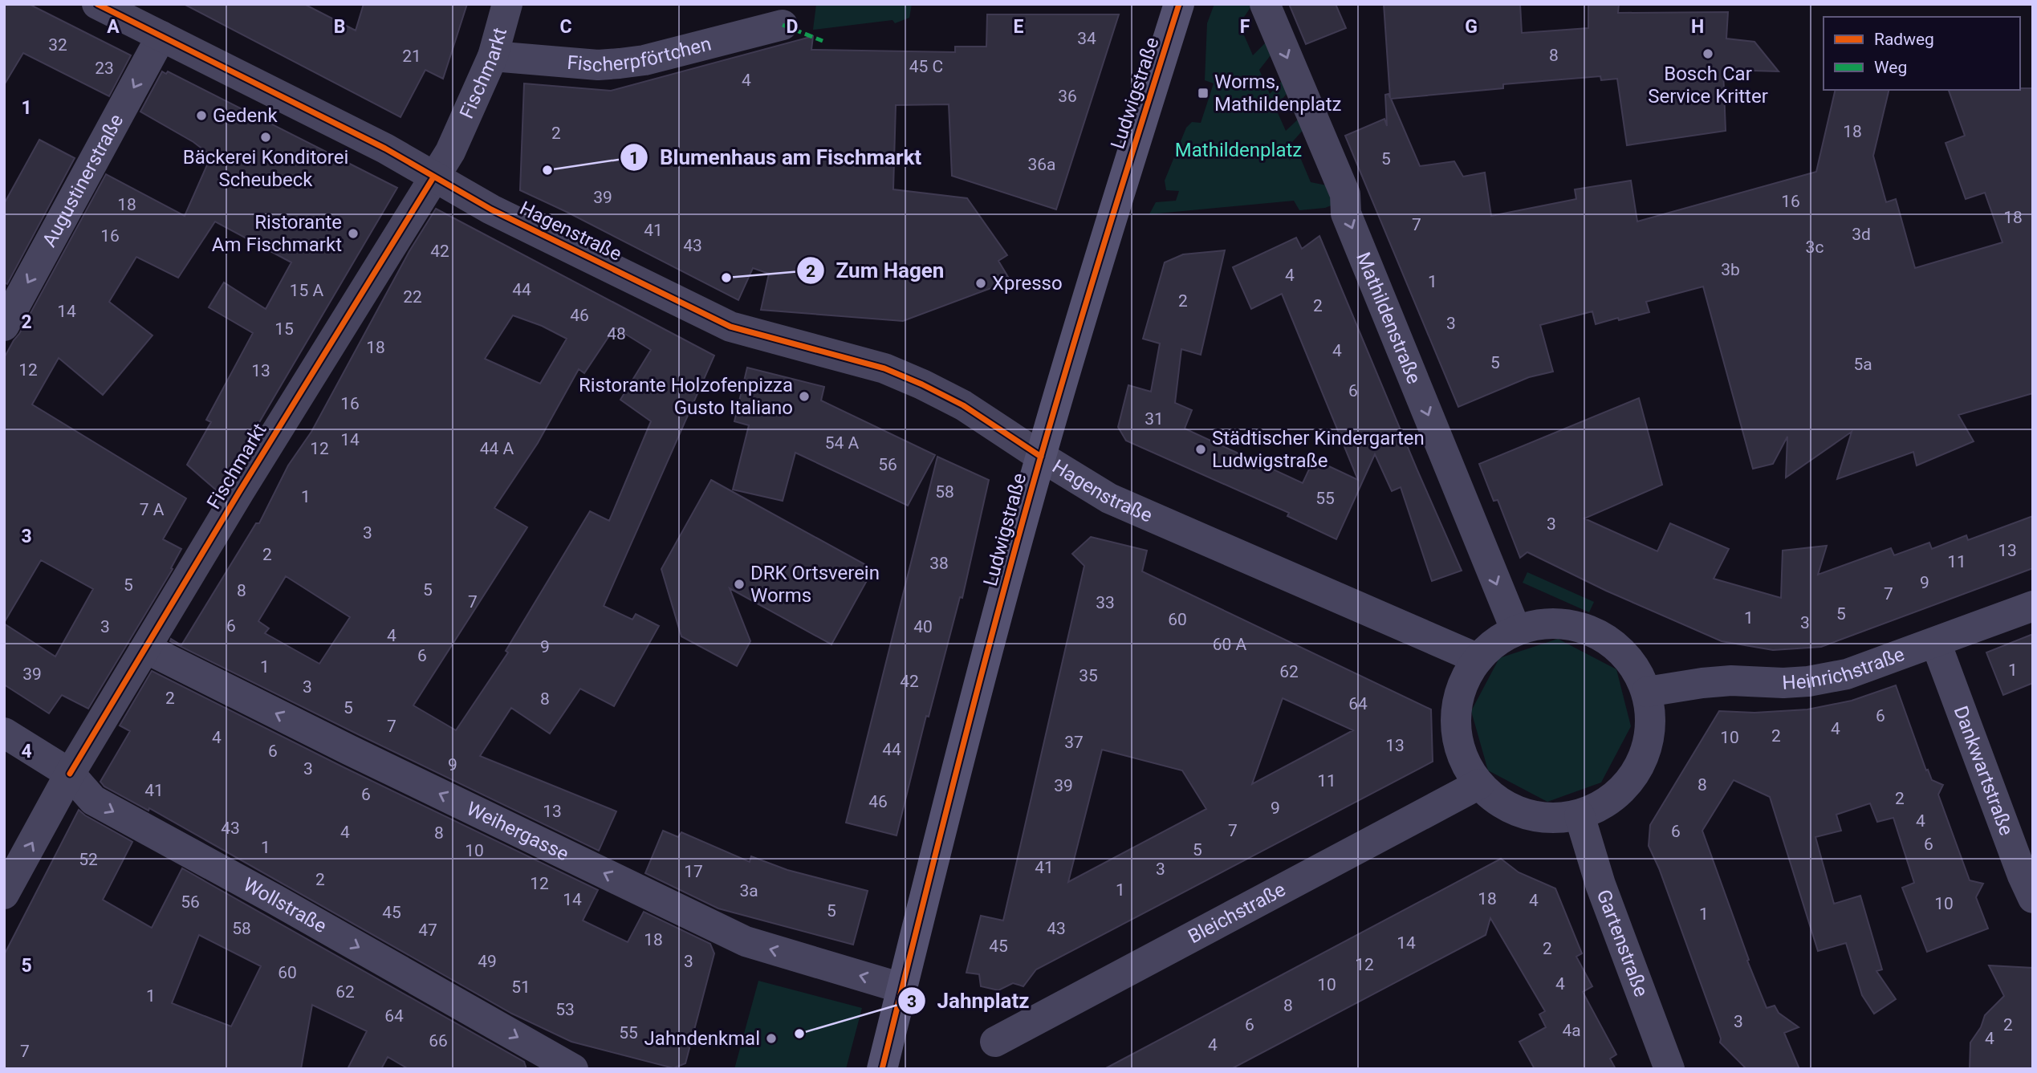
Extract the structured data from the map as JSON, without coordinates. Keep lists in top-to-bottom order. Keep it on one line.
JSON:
{"streets":{"main road":["Ludwigstraße"],"street":["Fischerpförtchen","Fischmarkt","Augustinerstraße","Hagenstraße","Mathildenstraße","Heinrichstraße","Dankwartstraße","Weihergasse","Wollstraße","Bleichstraße","Gartenstraße"]},"crossings":[["Fischerpförtchen","Fischmarkt"],["Fischmarkt","Hagenstraße"],["Fischmarkt","Weihergasse"],["Fischmarkt","Wollstraße"],["Ludwigstraße","Hagenstraße"],["Ludwigstraße","Weihergasse"],["Augustinerstraße","Hagenstraße"],["Hagenstraße","Mathildenstraße"],["Hagenstraße","Heinrichstraße"],["Hagenstraße","Bleichstraße"],["Hagenstraße","Gartenstraße"],["Mathildenstraße","Heinrichstraße"],["Mathildenstraße","Bleichstraße"],["Mathildenstraße","Gartenstraße"],["Heinrichstraße","Dankwartstraße"],["Heinrichstraße","Bleichstraße"],["Heinrichstraße","Gartenstraße"],["Bleichstraße","Gartenstraße"]],"one_way":["Augustinerstraße","Mathildenstraße","Weihergasse","Wollstraße"],"parks":["Mathildenplatz"],"places":{"other":["Bosch Car Service Kritter","Gedenk","Bäckerei Konditorei Scheubeck","Blumenhaus am Fischmarkt","Ristorante Am Fischmarkt","Zum Hagen","Xpresso","Ristorante Holzofenpizza Gusto Italiano","Städtischer Kindergarten Ludwigstraße","DRK Ortsverein Worms","Jahnplatz","Jahndenkmal"],"transit":["Worms, Mathildenplatz"]},"house_numbers":["34","32","8","21","45 C","23","4","36","18","2","5","36a","39","16","18","18","7","41","3d","16","43","3c","42","3b","4","1","44","15 A","22","2","2","14","46","3","15","48","18","4","5","5a","12","13","6","16","31","14","54 A","12","44 A","56","58","1","55","7 A","3","3","13","2","11","38","9","5","5","8","7","7","33","5","1","60","3","6","3","40","4","60 A","9","6","1","1","62","39","35","42","3","2","8","64","5","6","7","4","2","4","10","37","13","44","6","9","3","11","8","39","41","6","2","46","9","13","4","43","7","6","4","8","6","1","5","10","52","41","3","17","2","12","1","3a","18","14","4","56","10","5","45","1","58","43","47","18","14","45","2","49","3","12","60","4","10","51","62","1","8","53","64","3","6","2","4a","55","4","66","4","7"],"legend":["Radweg","Weg"],"grid":{"columns":["A","B","C","D","E","F","G","H"],"rows":["1","2","3","4","5"]}}
